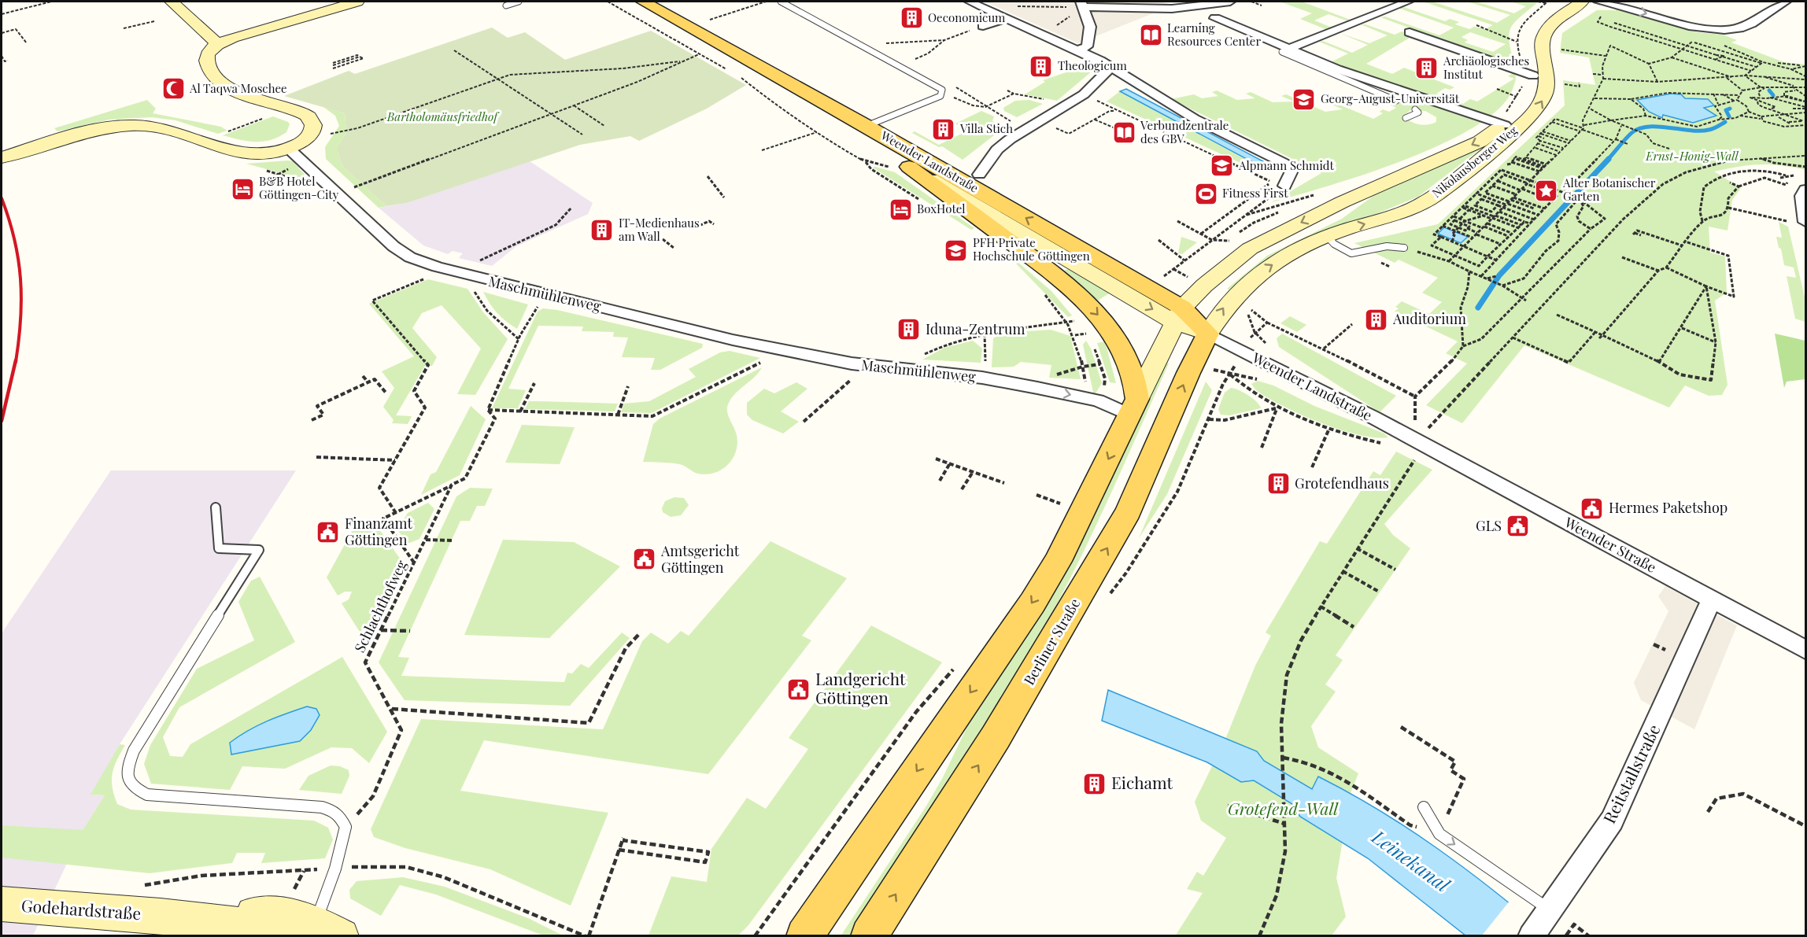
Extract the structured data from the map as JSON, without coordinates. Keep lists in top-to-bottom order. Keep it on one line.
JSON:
{"streets":{"main road":["Weender Landstraße","Berliner Straße"],"street":["Nikolausberger Weg","Maschmühlenweg","Weender Straße","Reitstallstraße","Godehardstraße"],"path":["Schlachthofweg"]},"crossings":[["Weender Landstraße","Nikolausberger Weg"],["Weender Landstraße","Maschmühlenweg"],["Weender Landstraße","Weender Straße"],["Weender Landstraße","Berliner Straße"],["Nikolausberger Weg","Berliner Straße"],["Maschmühlenweg","Schlachthofweg"],["Weender Straße","Reitstallstraße"]],"water":["Leinekanal"],"parks":["Bartholomäusfriedhof","Ernst-Honig-Wall","Grotefend-Wall"],"places":{"building":["Oeconomicum","Theologicum","Archäologisches Institut","Villa Stich","IT-Medienhaus am Wall","Auditorium","Iduna-Zentrum","Grotefendhaus","Eichamt"],"library":["Learning Resources Center","Verbundzentrale des GBV"],"mosque":["Al Taqwa Moschee"],"school or university":["Georg-August-Universität","Alpmann Schmidt","PFH Private Hochschule Göttingen"],"hotel":["B&B Hotel Göttingen-City","BoxHotel"],"place":["Alter Botanischer Garten"],"sports":["Fitness First"],"public building":["Hermes Paketshop","GLS","Finanzamt Göttingen","Amtsgericht Göttingen","Landgericht Göttingen"]}}
